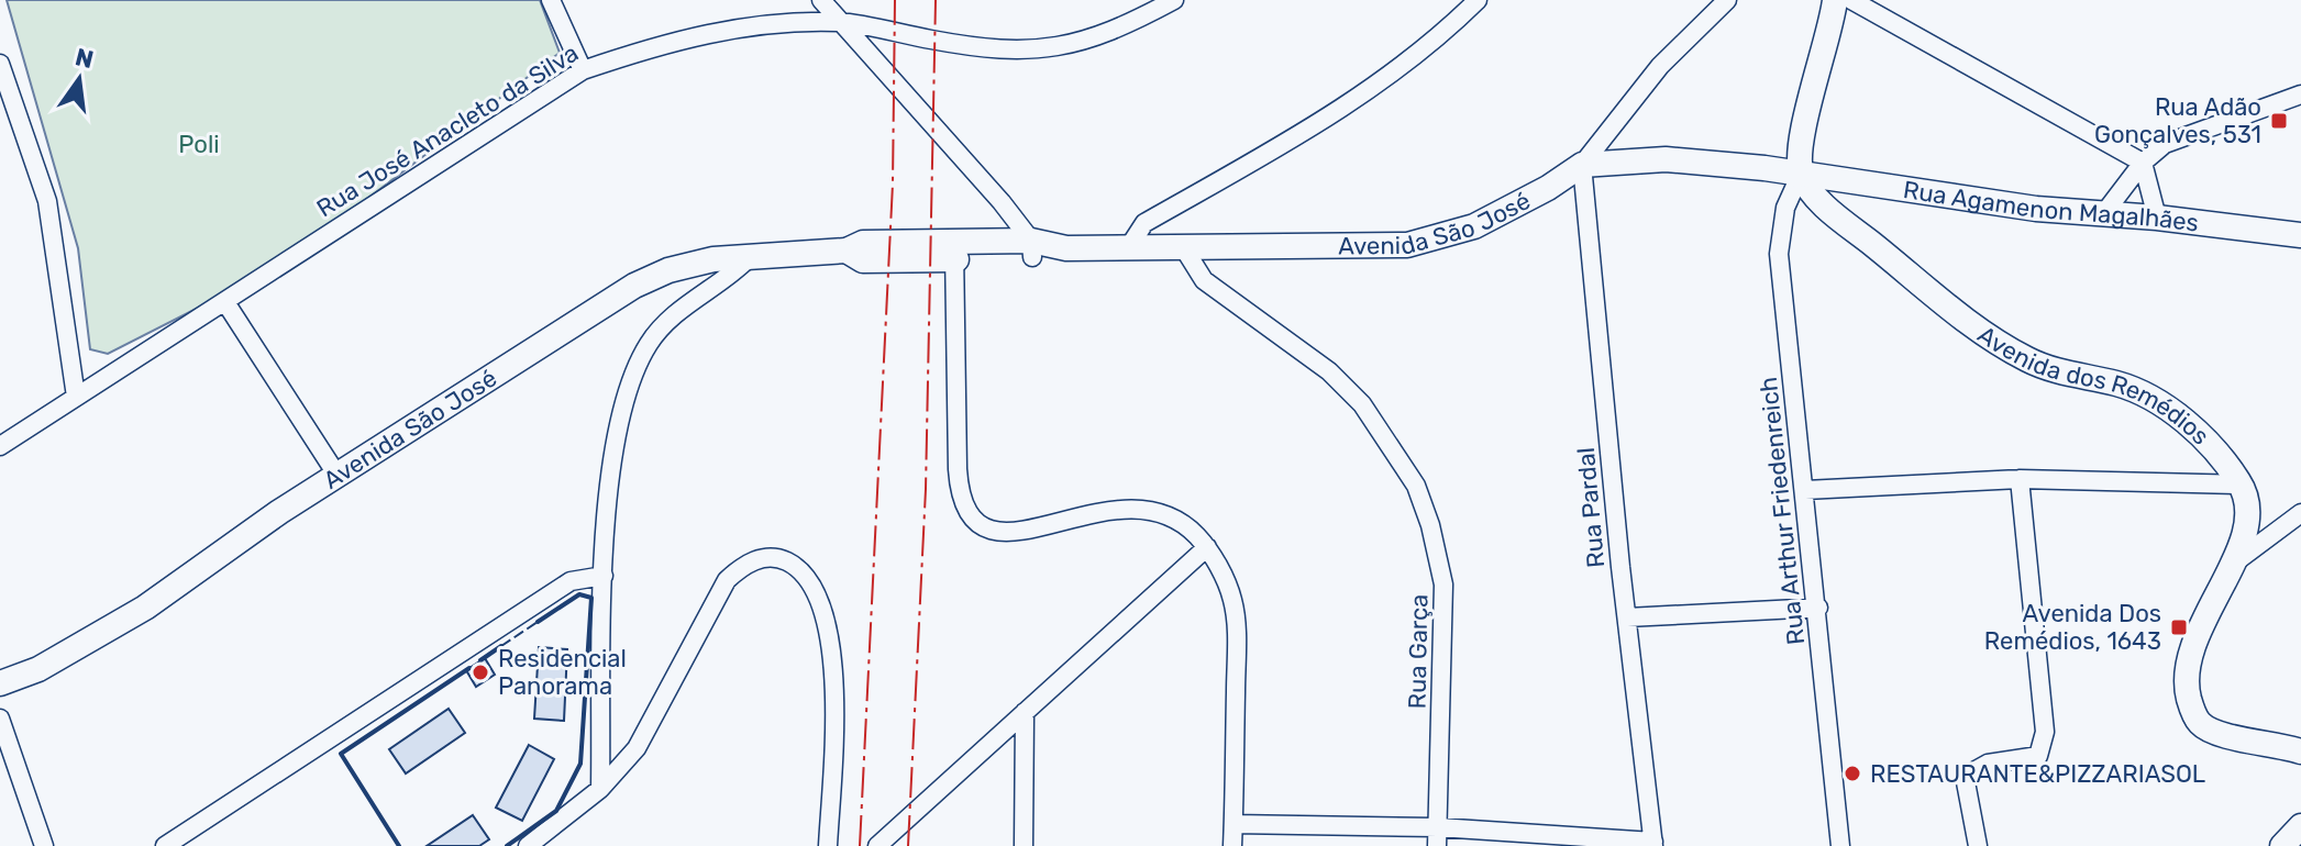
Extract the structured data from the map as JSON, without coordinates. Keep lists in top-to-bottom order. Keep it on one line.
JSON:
{"streets":{"main road":["Rua Agamenon Magalhães","Avenida São José","Avenida dos Remédios"],"street":["Rua José Anacleto da Silva","Rua Pardal","Rua Arthur Friedenreich","Rua Garça"]},"crossings":[["Rua Agamenon Magalhães","Avenida São José"],["Rua Agamenon Magalhães","Avenida dos Remédios"],["Rua Agamenon Magalhães","Rua Arthur Friedenreich"],["Avenida São José","Avenida dos Remédios"],["Avenida São José","Rua Pardal"],["Avenida São José","Rua Arthur Friedenreich"],["Avenida São José","Rua Garça"],["Avenida dos Remédios","Rua Arthur Friedenreich"]],"parks":["Poli"],"places":{"transit":["Rua Adão Gonçalves, 531","Avenida Dos Remédios, 1643"],"other":["Residencial Panorama","RESTAURANTE&PIZZARIASOL"]},"north":"top"}
